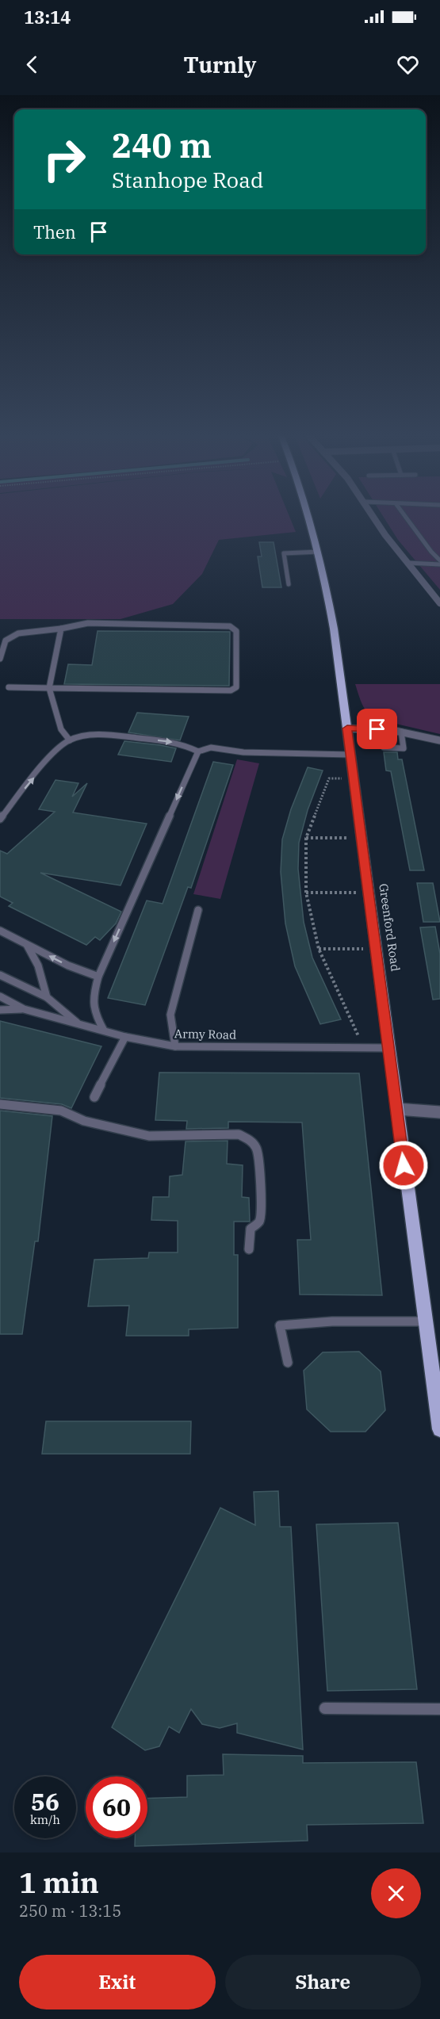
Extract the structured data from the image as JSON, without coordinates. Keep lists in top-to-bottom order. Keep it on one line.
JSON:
{"streets":{"main road":["Greenford Road"],"lane":["Army Road"]},"crossings":[["Greenford Road","Army Road"]],"page":{"status":"13:14","header":"Turnly","turn":["240 m","Stanhope Road"],"then":"Then","speed":"56 km/h","limit":"60","heading":["1 min","250 m · 13:15"],"buttons":["Exit","Share"]}}
